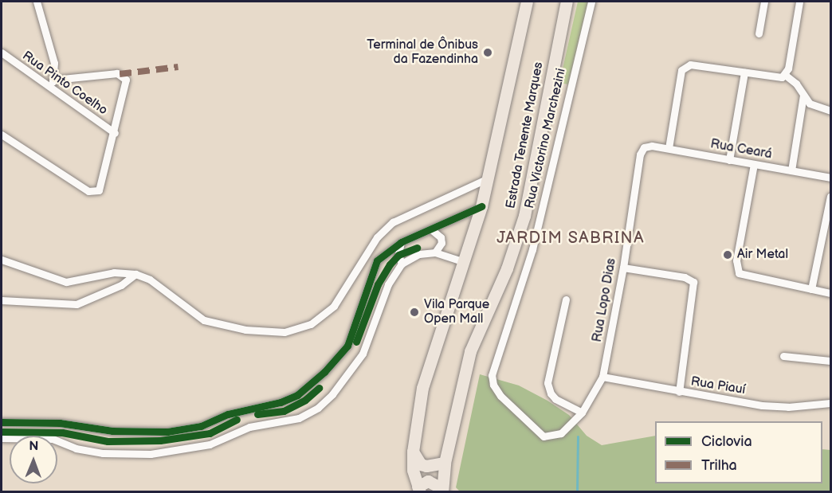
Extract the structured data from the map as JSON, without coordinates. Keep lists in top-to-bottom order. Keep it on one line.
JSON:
{"streets":{"main road":["Estrada Tenente Marques"],"street":["Rua Pinto Coelho","Rua Victorino Marchezini","Rua Ceará","Rua Lopo Dias","Rua Piauí"]},"crossings":[["Rua Victorino Marchezini","Rua Lopo Dias"],["Rua Ceará","Rua Lopo Dias"],["Rua Lopo Dias","Rua Piauí"]],"districts":["JARDIM SABRINA"],"places":["Terminal de Ônibus da Fazendinha","Air Metal","Vila Parque Open Mall"],"legend":["Ciclovia","Trilha"],"north":"top"}
